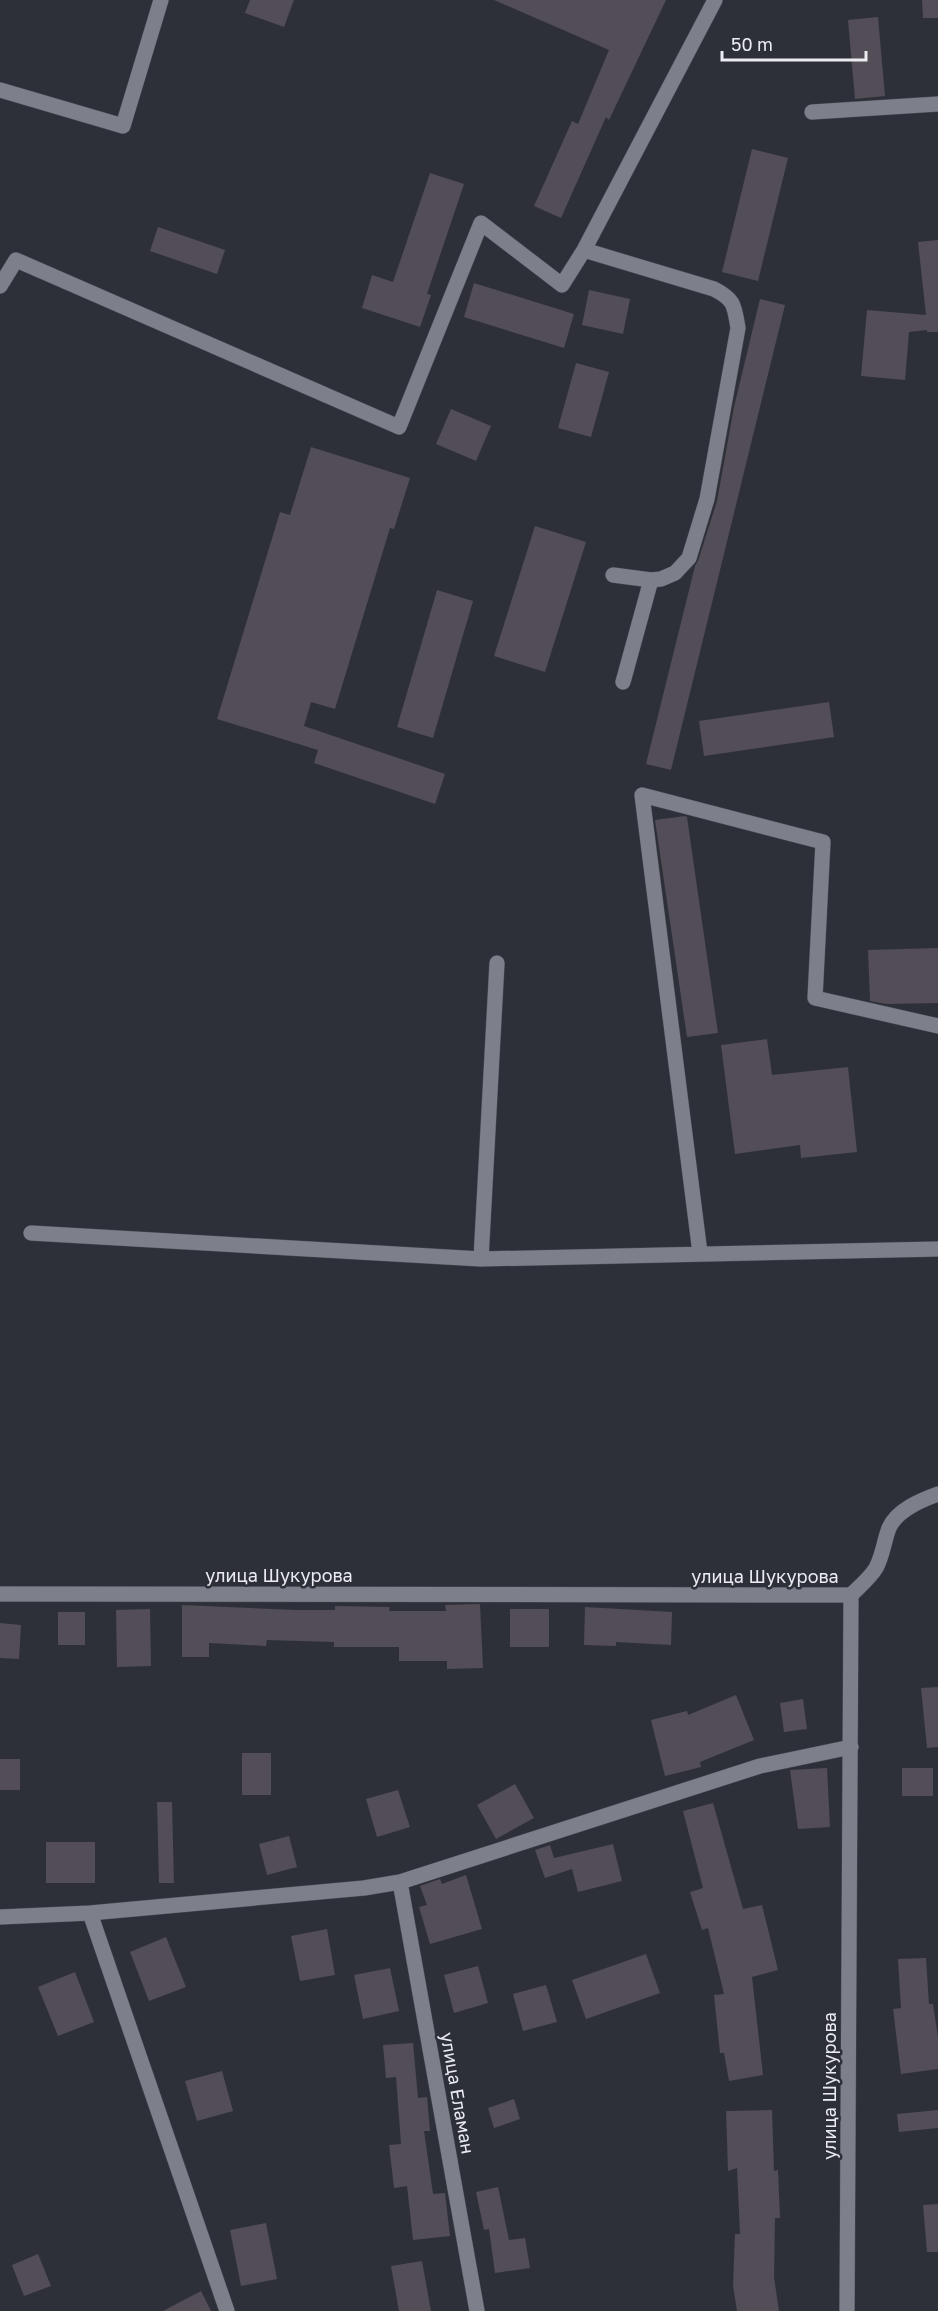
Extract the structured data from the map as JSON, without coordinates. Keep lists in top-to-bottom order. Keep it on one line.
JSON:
{"streets":{"street":["улица Шукурова","улица Еламан"]},"scale_bar":"50 m"}
